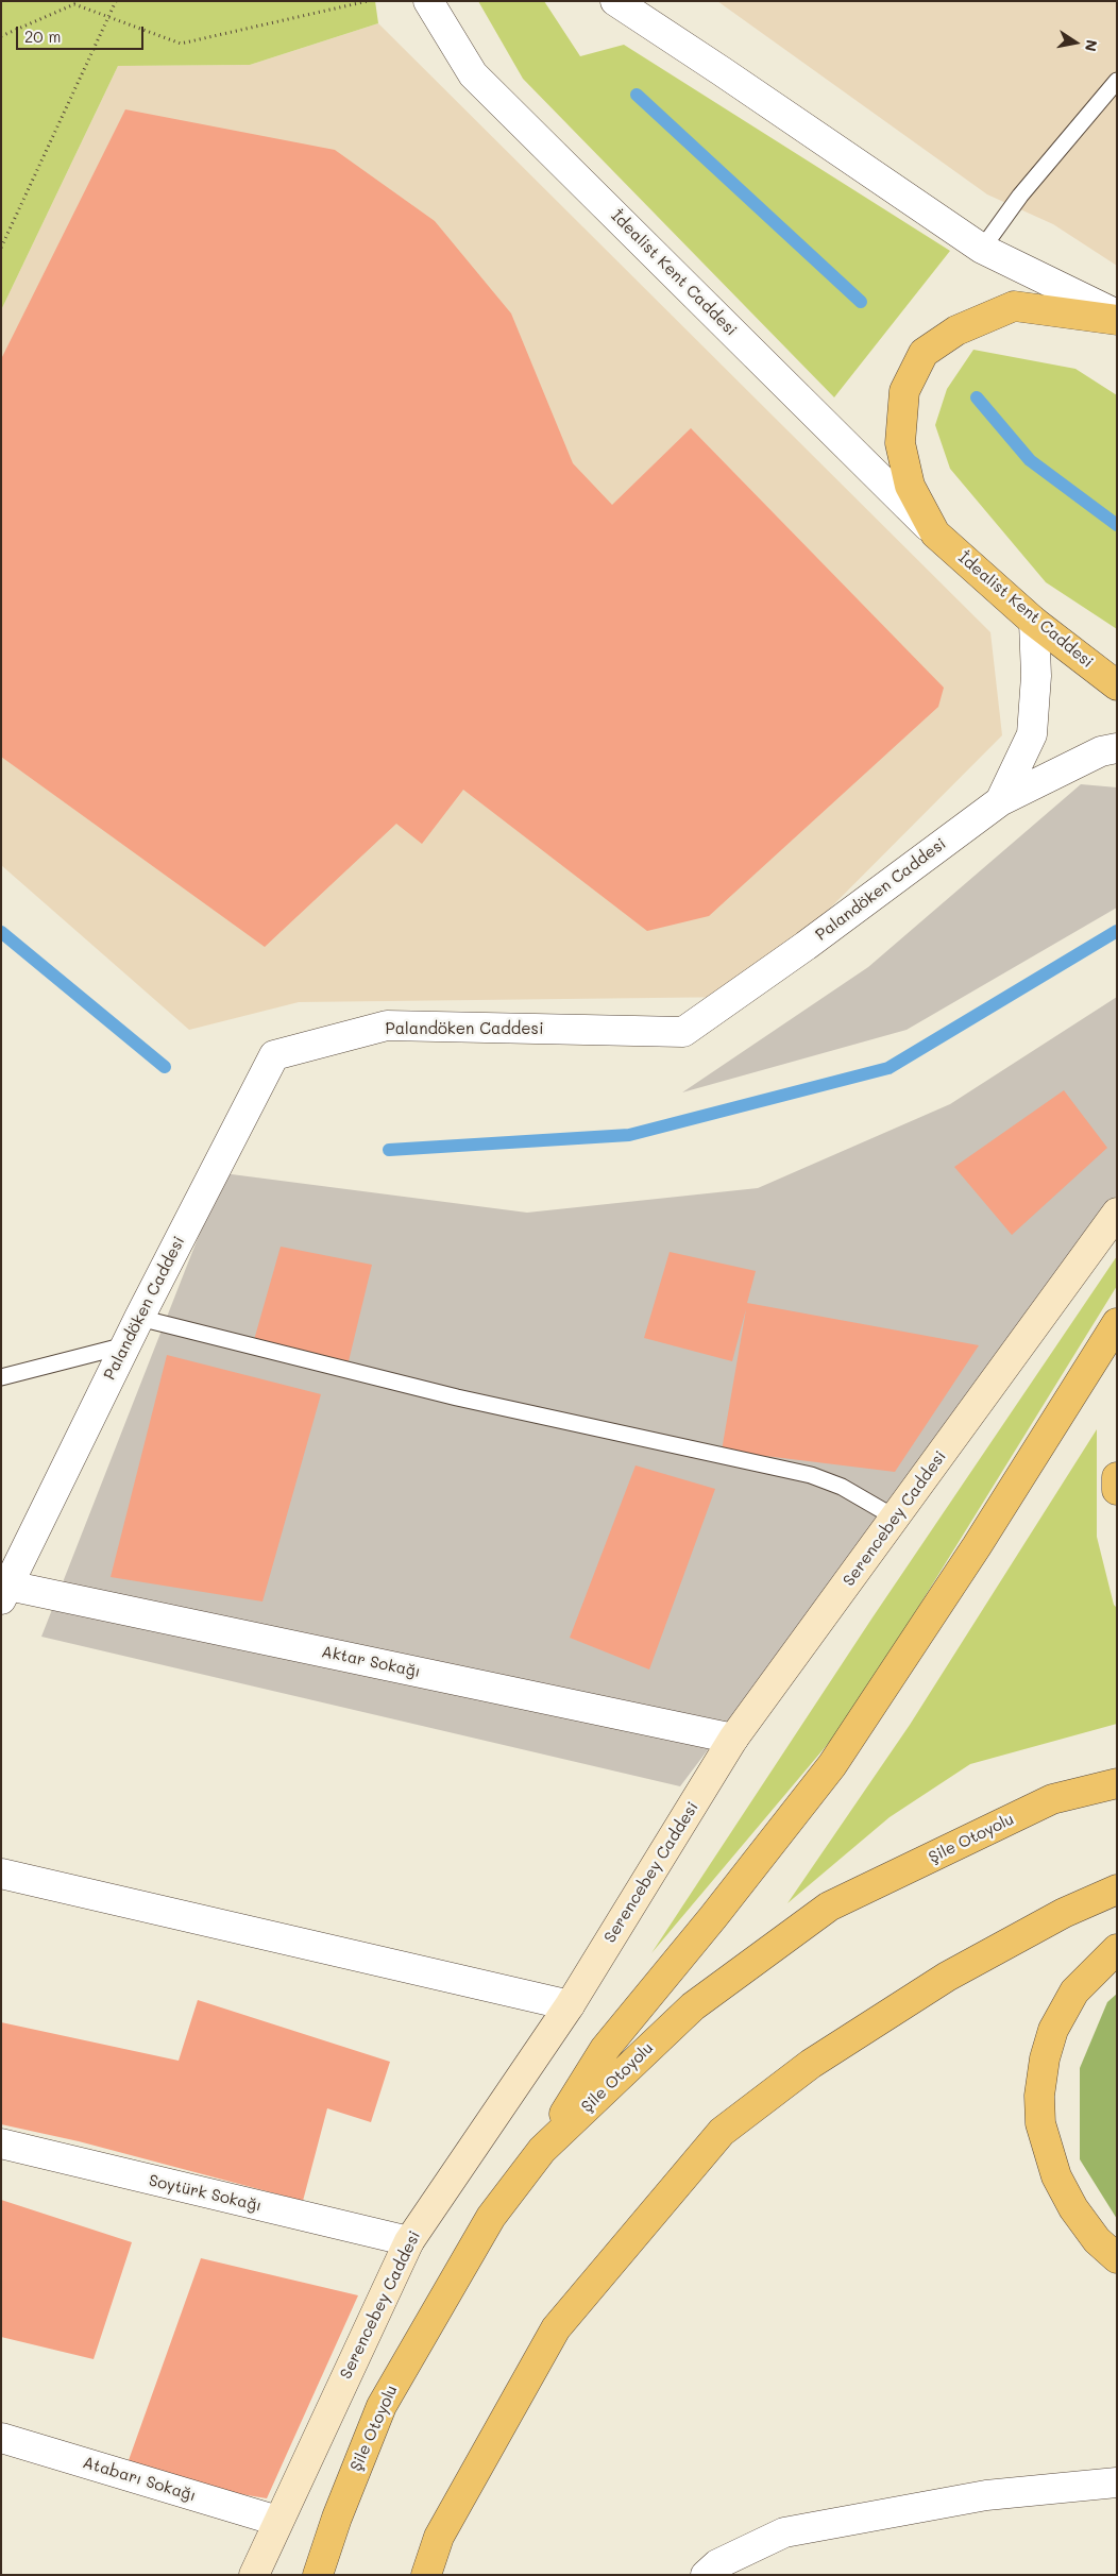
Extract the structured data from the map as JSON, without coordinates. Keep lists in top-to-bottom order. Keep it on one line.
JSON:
{"streets":{"main road":["İdealist Kent Caddesi","Serencebey Caddesi","Şile Otoyolu"],"street":["Palandöken Caddesi","Aktar Sokağı","Soytürk Sokağı","Atabarı Sokağı"]},"crossings":[["Palandöken Caddesi","Aktar Sokağı"],["Serencebey Caddesi","Aktar Sokağı"],["Serencebey Caddesi","Soytürk Sokağı"],["Serencebey Caddesi","Atabarı Sokağı"]],"scale_bar":"20 m","north":"right"}
